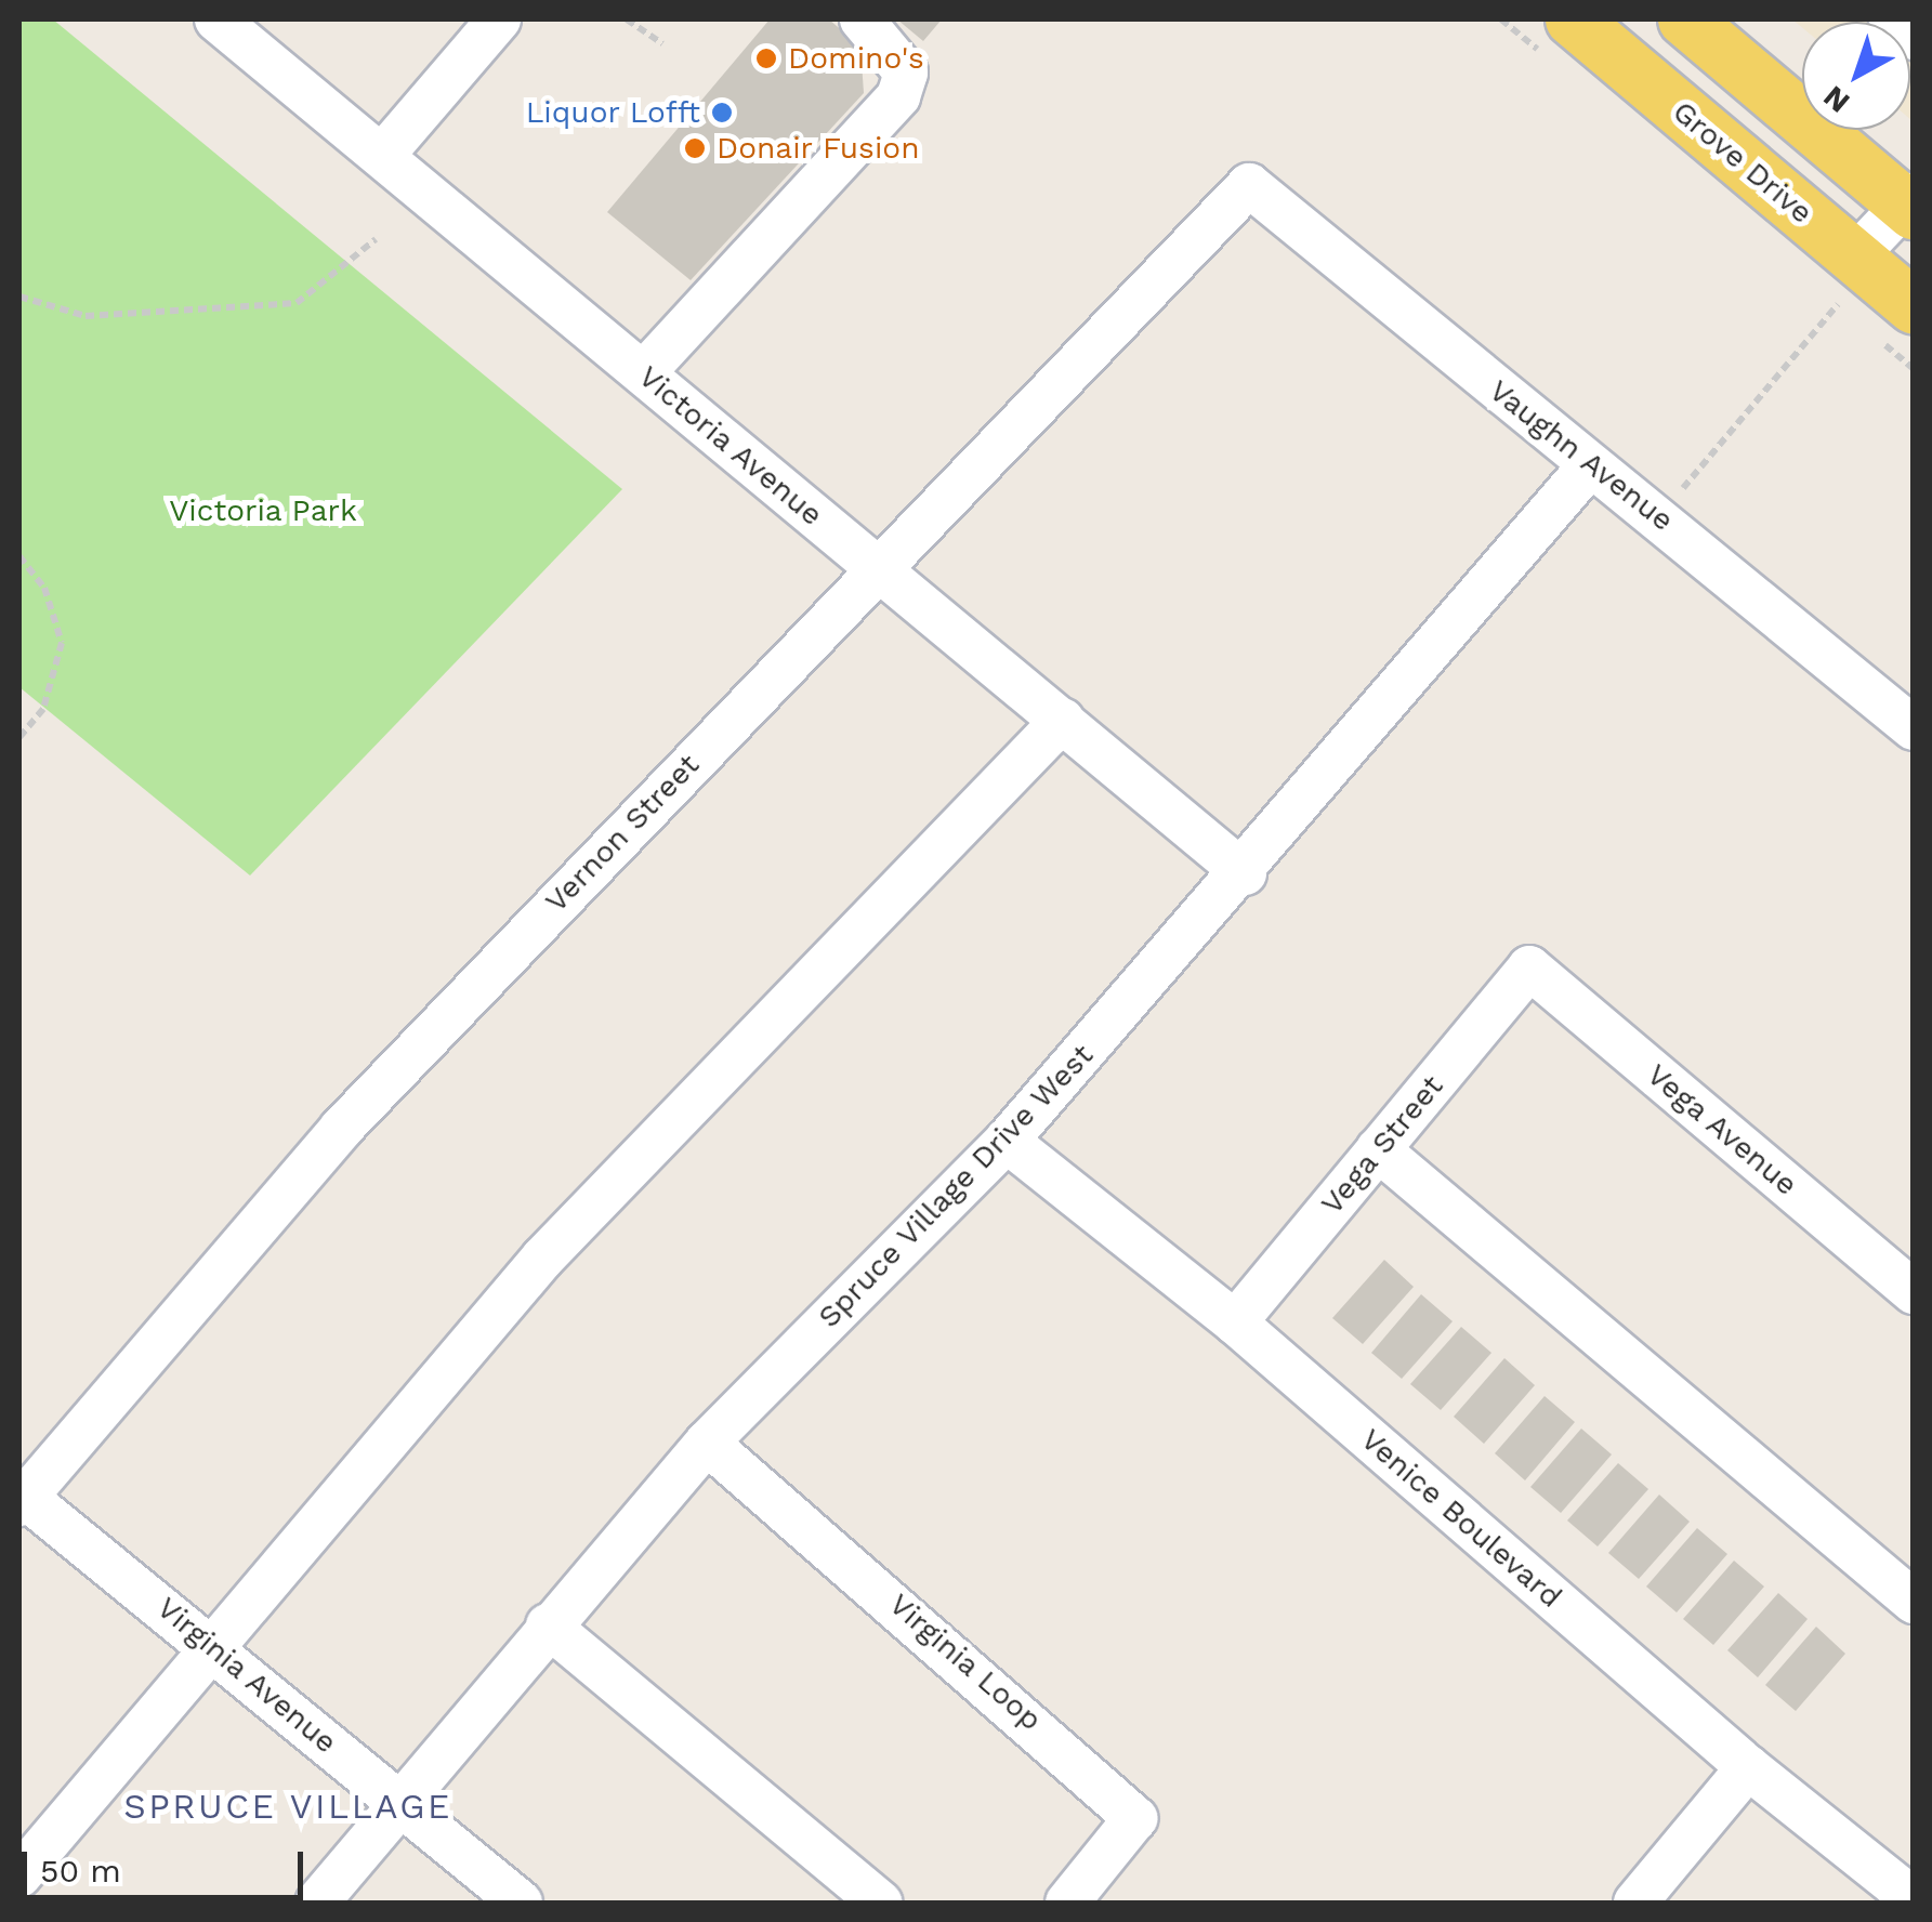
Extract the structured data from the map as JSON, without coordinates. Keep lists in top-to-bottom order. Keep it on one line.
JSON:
{"streets":{"main road":["Grove Drive"],"street":["Victoria Avenue","Vaughn Avenue","Vernon Street","Vega Avenue","Vega Street","Spruce Village Drive West","Venice Boulevard","Virginia Loop","Virginia Avenue"]},"crossings":[["Victoria Avenue","Vernon Street"],["Victoria Avenue","Spruce Village Drive West"],["Vaughn Avenue","Vernon Street"],["Vaughn Avenue","Spruce Village Drive West"],["Vernon Street","Virginia Avenue"],["Vega Avenue","Vega Street"],["Vega Street","Venice Boulevard"],["Spruce Village Drive West","Venice Boulevard"],["Spruce Village Drive West","Virginia Loop"],["Spruce Village Drive West","Virginia Avenue"]],"districts":["SPRUCE VILLAGE"],"parks":["Victoria Park"],"places":["Domino's","Liquor Lofft","Donair Fusion"],"scale_bar":"50 m","north":"bottom left"}
